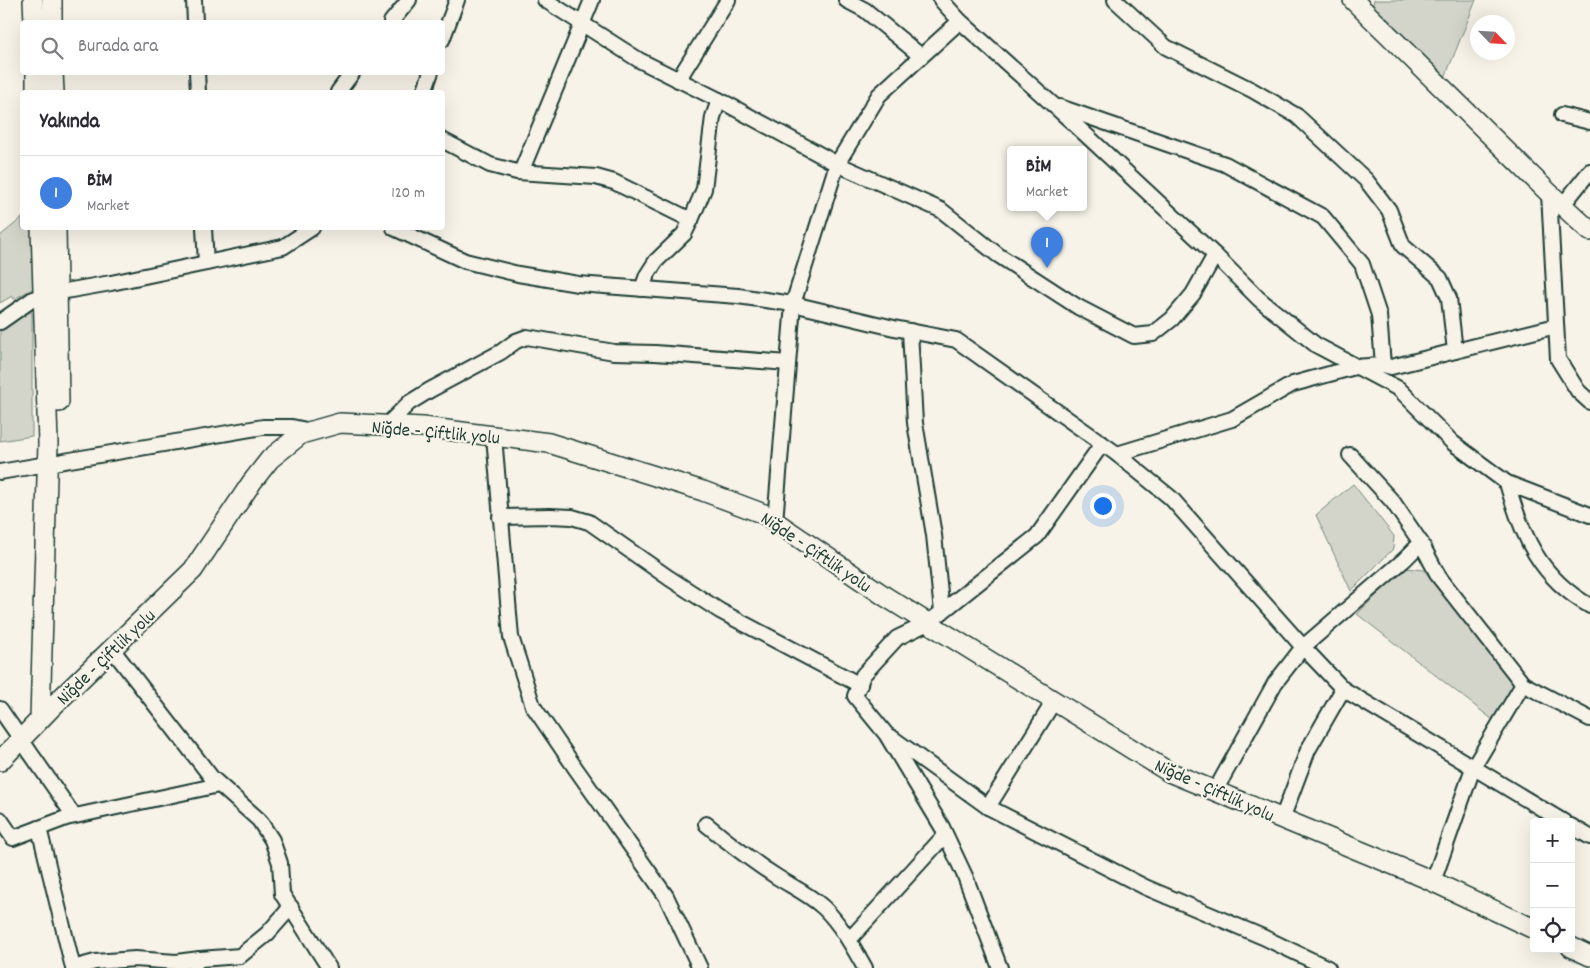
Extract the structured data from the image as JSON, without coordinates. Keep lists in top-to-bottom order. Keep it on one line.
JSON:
{"streets":{"main road":["Niğde - Çiftlik yolu"]},"north":"bottom right","page":{"search":"Burada ara","heading":"Yakında","popup":["BİM","Market"],"list":[{"mark":"1","name":"BİM","note":"Market","value":"120 m"}],"pins":"1","map_buttons":["+","−"]}}
